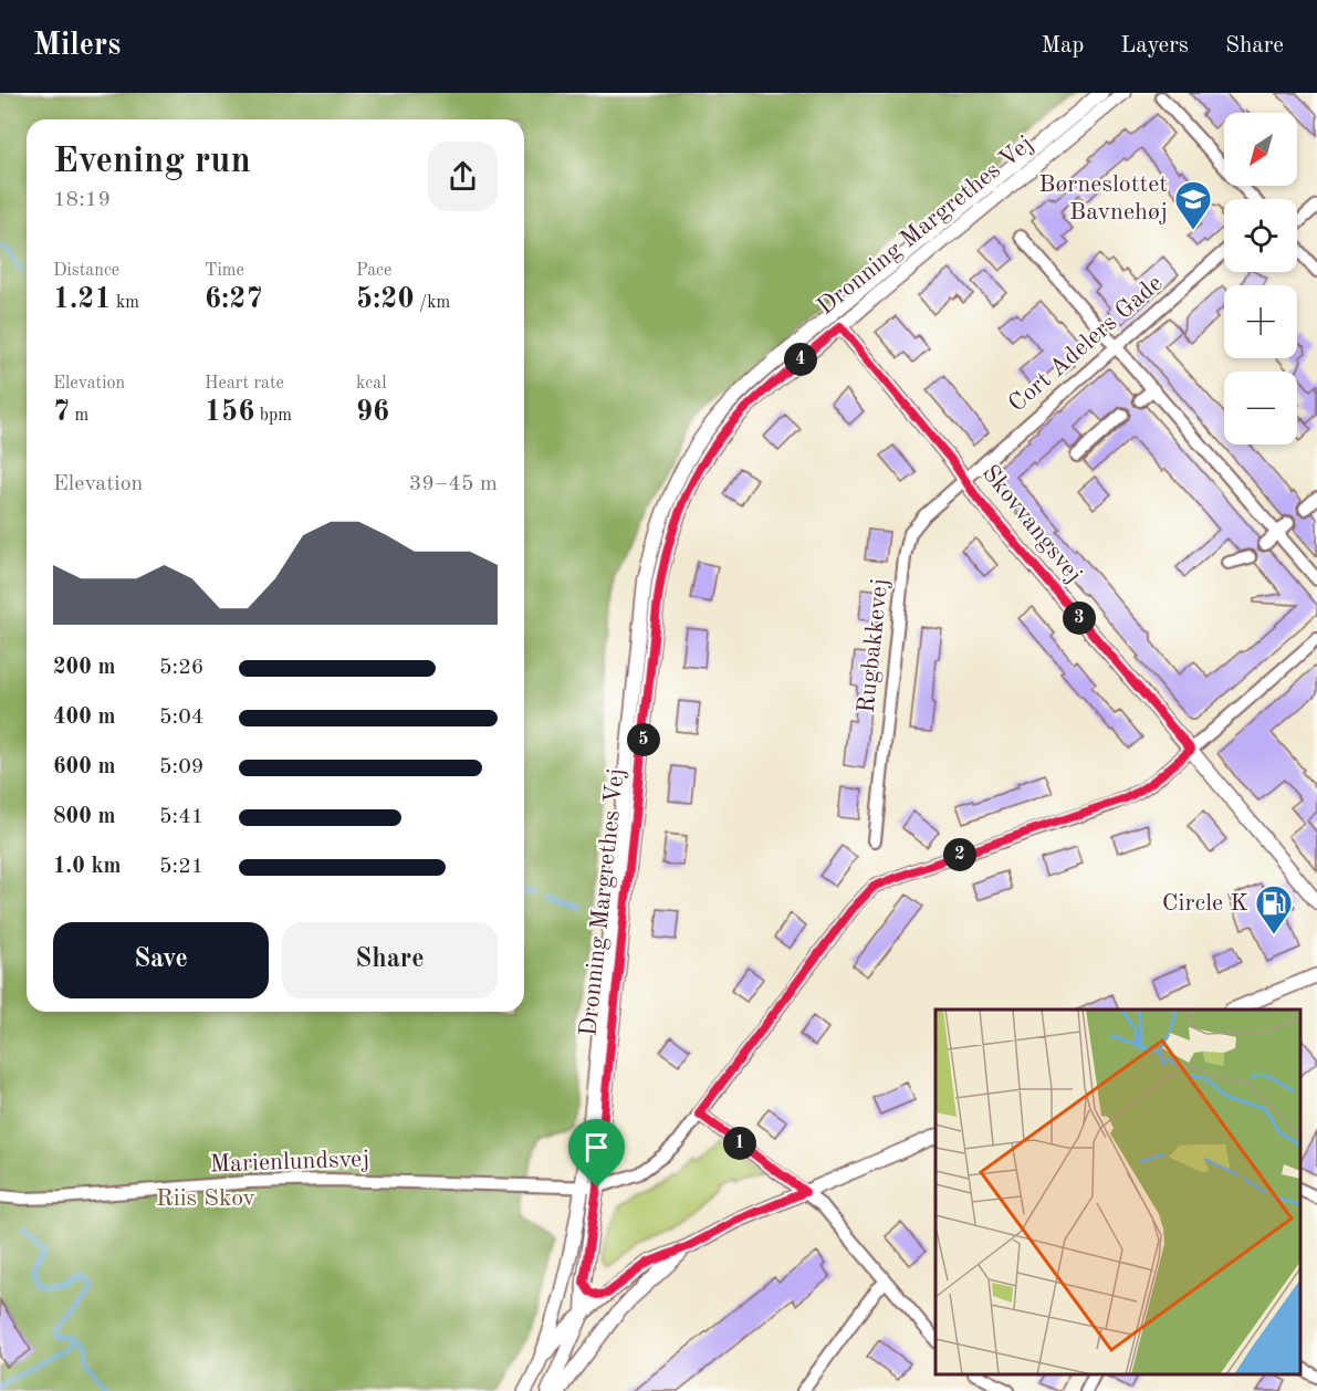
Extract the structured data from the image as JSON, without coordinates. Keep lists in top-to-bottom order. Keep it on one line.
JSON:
{"streets":{"street":["Dronning Margrethes Vej","Cort Adelers Gade","Skovvangsvej","Rugbakkevej","Marienlundsvej"]},"crossings":[["Dronning Margrethes Vej","Skovvangsvej"],["Dronning Margrethes Vej","Marienlundsvej"],["Cort Adelers Gade","Skovvangsvej"],["Cort Adelers Gade","Rugbakkevej"],["Skovvangsvej","Rugbakkevej"]],"parks":["Riis Skov"],"places":{"school or university":["Børneslottet Bavnehøj"],"fuel station":["Circle K"]},"north":"bottom left","page":{"header":"Milers","nav":["Map","Layers","Share"],"map_buttons":["+","−"],"heading":["Evening run","18:19"],"stats":[["Distance","1.21 km"],["Time","6:27"],["Pace","5:20 /km"],["Elevation","7 m"],["Heart rate","156 bpm"],["kcal","96"]],"pins":["4","3","5","2","1"],"chart":["Elevation","39–45 m"],"list":[{"name":"200 m","note":"5:26"},{"name":"400 m","note":"5:04"},{"name":"600 m","note":"5:09"},{"name":"800 m","note":"5:41"},{"name":"1.0 km","note":"5:21"}],"buttons":["Save","Share"]}}
